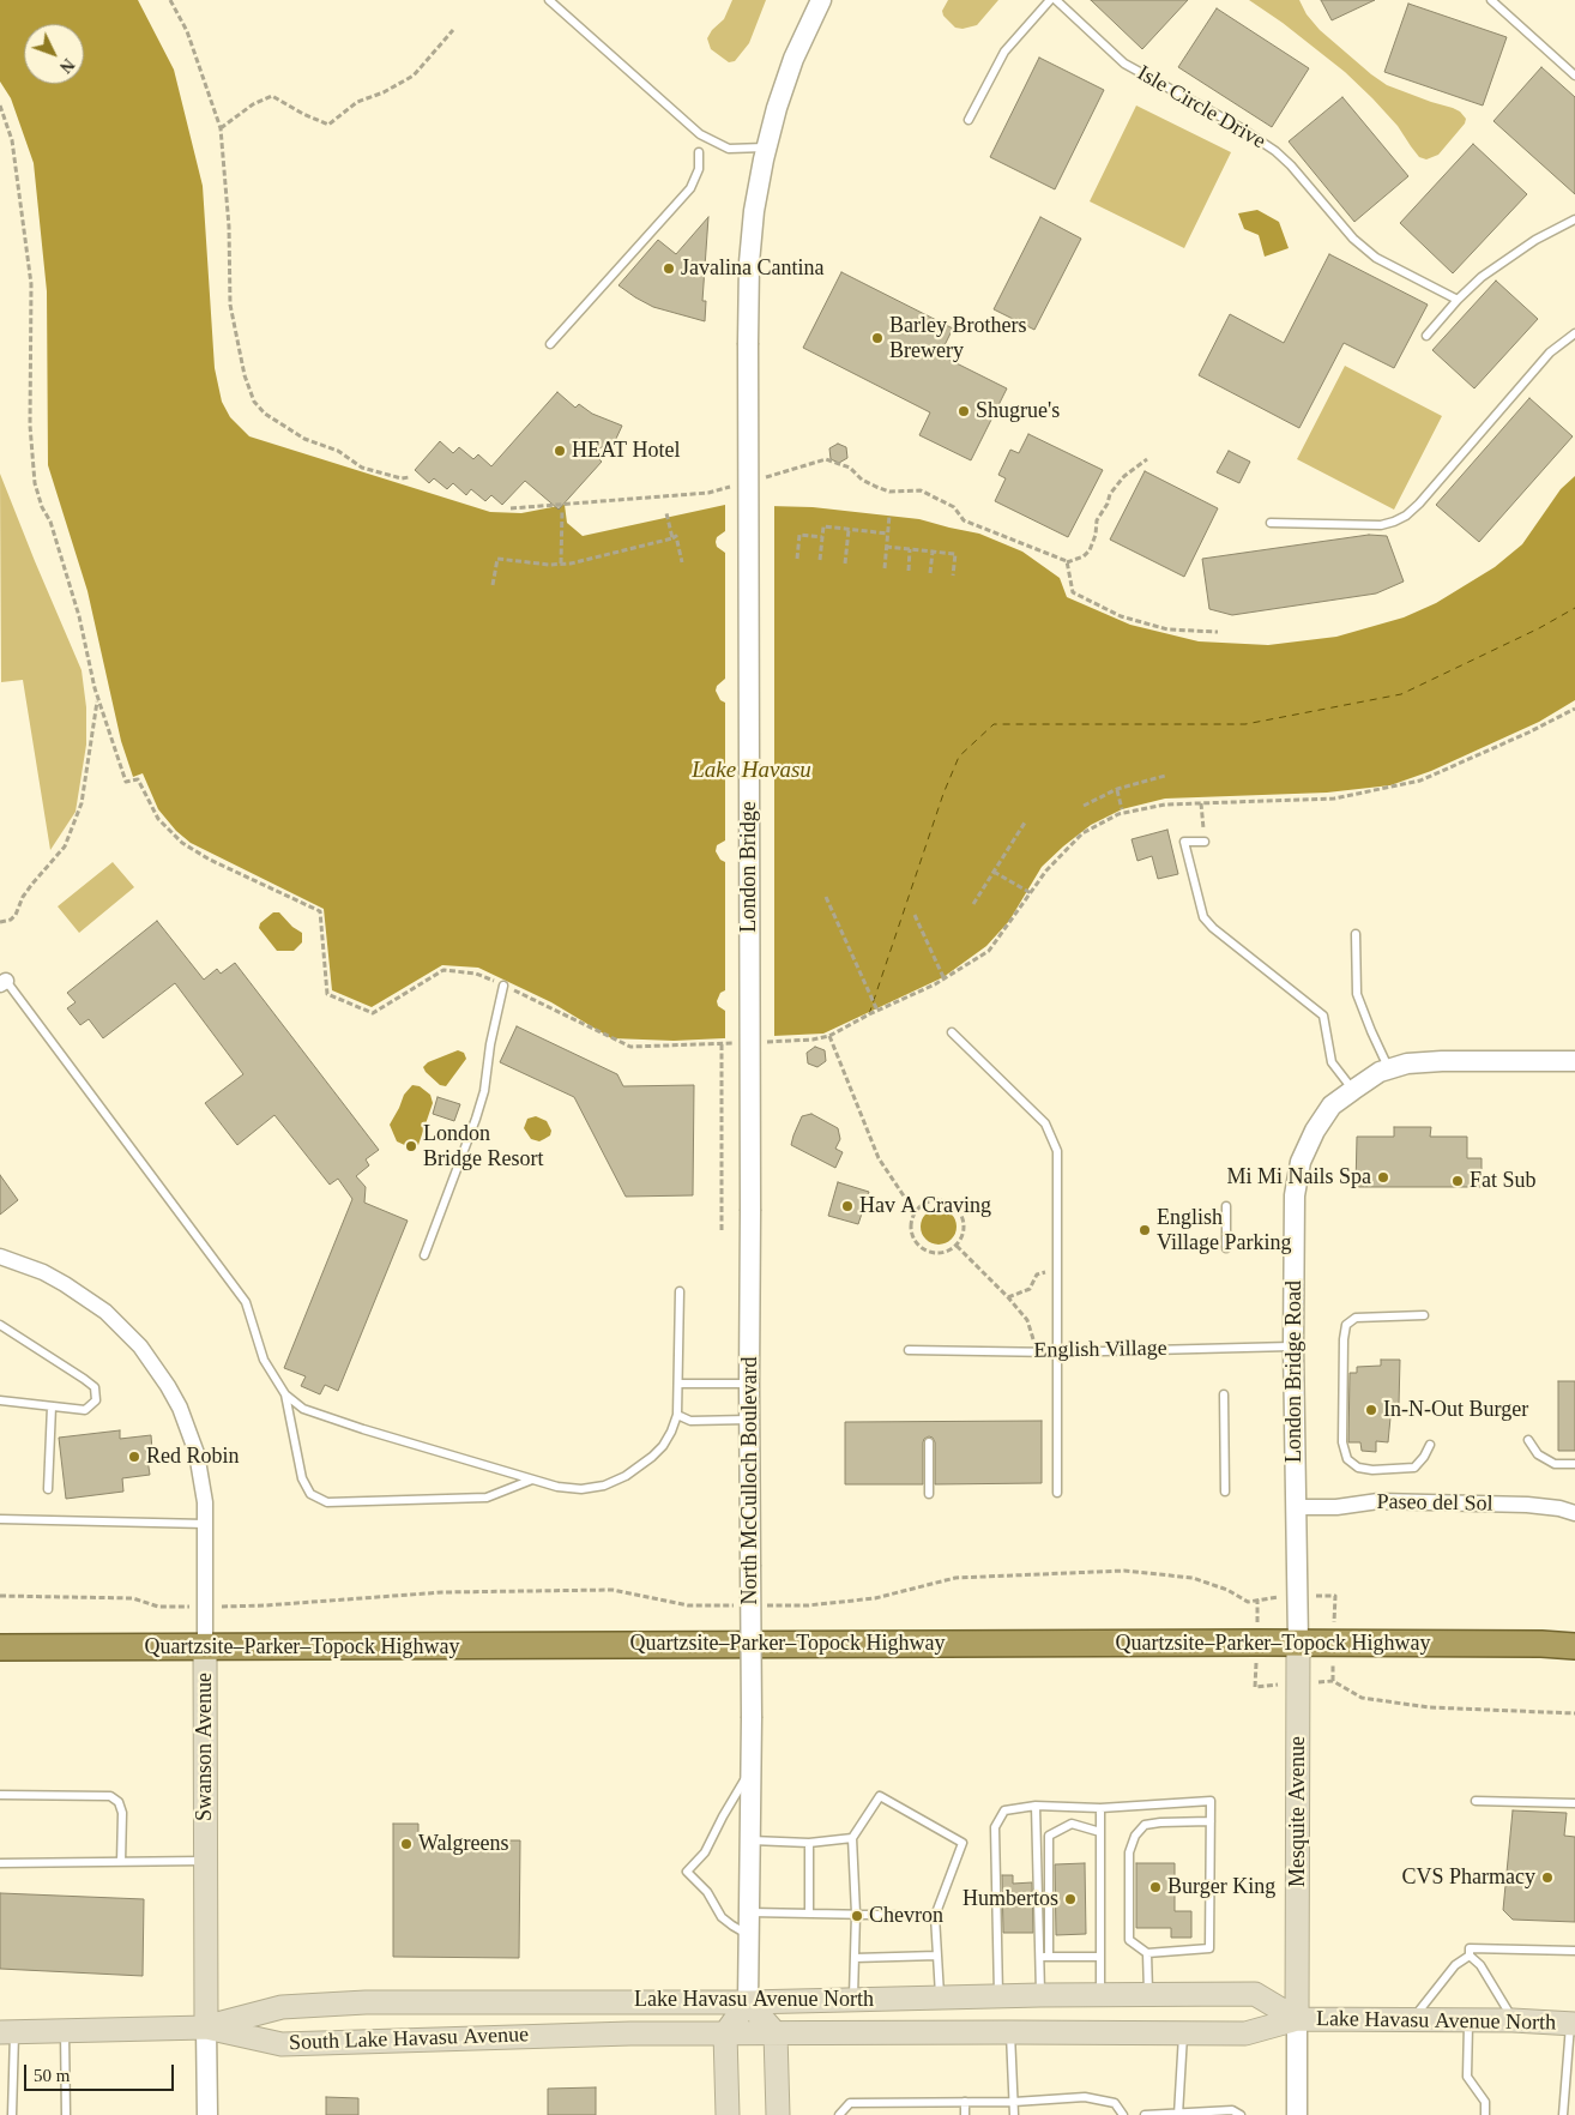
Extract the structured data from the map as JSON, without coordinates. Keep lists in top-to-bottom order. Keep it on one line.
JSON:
{"streets":{"highway":["Quartzsite–Parker–Topock Highway"],"main road":["Swanson Avenue","Mesquite Avenue","Lake Havasu Avenue North","South Lake Havasu Avenue"],"street":["London Bridge","London Bridge Road","North McCulloch Boulevard","Paseo del Sol"],"lane":["Isle Circle Drive","English Village"]},"crossings":[["London Bridge","North McCulloch Boulevard"],["English Village","London Bridge Road"],["London Bridge Road","Paseo del Sol"],["London Bridge Road","Mesquite Avenue"],["North McCulloch Boulevard","Lake Havasu Avenue North"],["Paseo del Sol","Mesquite Avenue"],["Quartzsite–Parker–Topock Highway","Swanson Avenue"],["Quartzsite–Parker–Topock Highway","Mesquite Avenue"],["Swanson Avenue","Lake Havasu Avenue North"],["Swanson Avenue","South Lake Havasu Avenue"],["Mesquite Avenue","Lake Havasu Avenue North"],["Lake Havasu Avenue North","South Lake Havasu Avenue"]],"water":["Lake Havasu"],"places":["Javalina Cantina","Barley Brothers Brewery","Shugrue's","HEAT Hotel","London Bridge Resort","Mi Mi Nails Spa","Fat Sub","Hav A Craving","English Village Parking","In-N-Out Burger","Red Robin","Walgreens","CVS Pharmacy","Burger King","Humbertos","Chevron"],"scale_bar":"50 m","north":"bottom right"}
